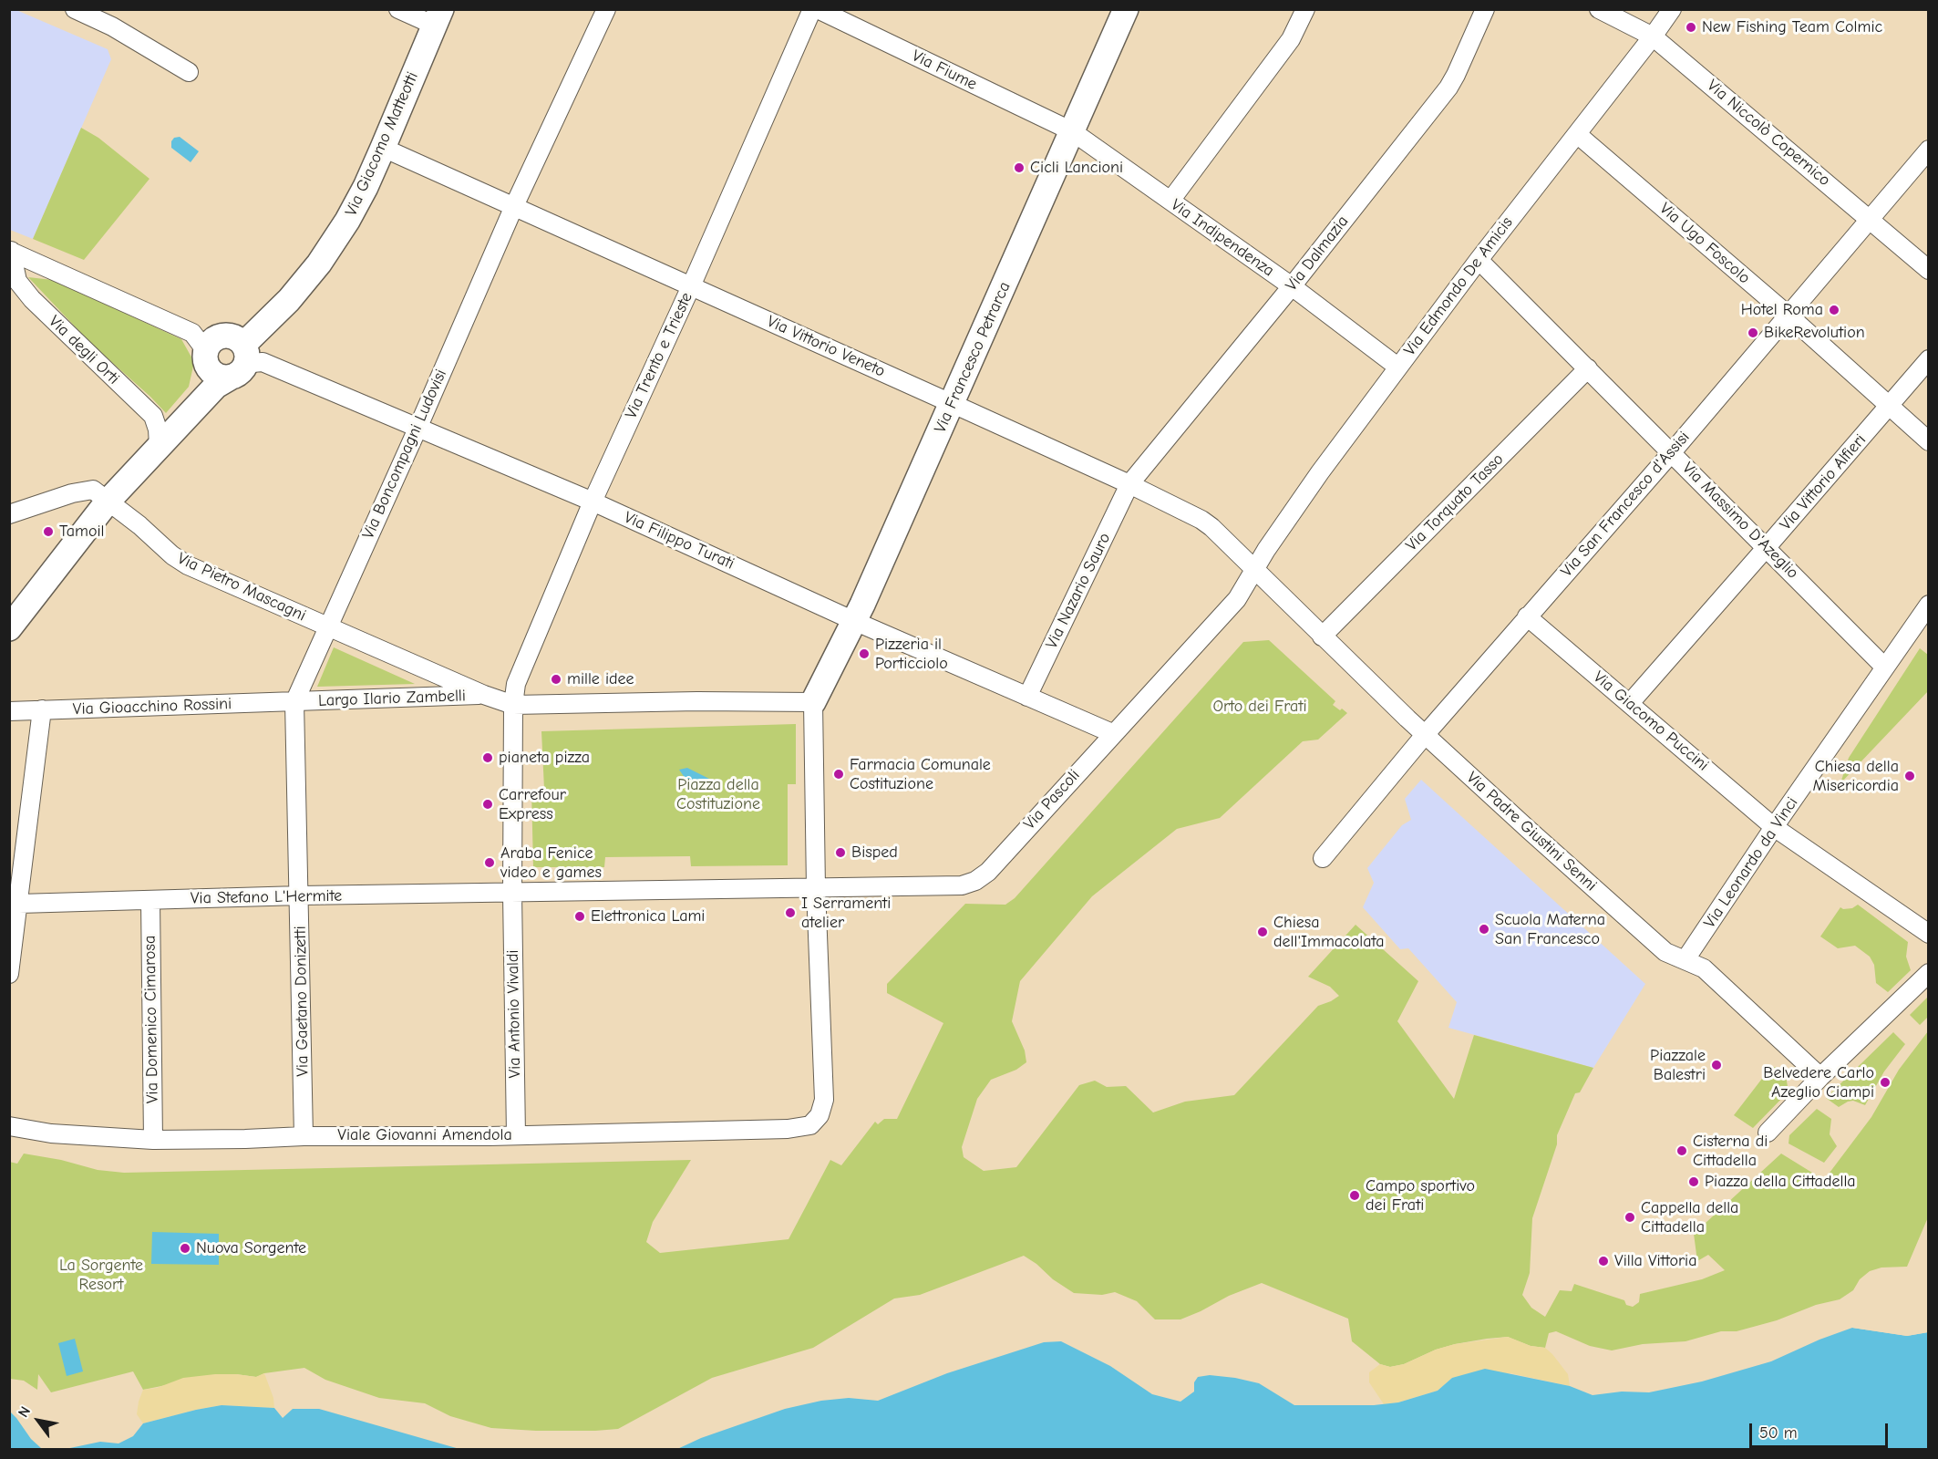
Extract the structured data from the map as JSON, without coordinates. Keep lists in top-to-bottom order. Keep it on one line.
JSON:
{"streets":{"street":["Via Fiume","Via Niccolò Copernico","Via Giacomo Matteotti","Via Indipendenza","Via Ugo Foscolo","Via Dalmazia","Via Edmondo De Amicis","Via Vittorio Veneto","Via degli Orti","Via Trento e Trieste","Via Francesco Petrarca","Via Boncompagni Ludovisi","Via Vittorio Alfieri","Via Torquato Tasso","Via San Francesco d'Assisi","Via Massimo D'Azeglio","Via Filippo Turati","Via Pietro Mascagni","Via Nazario Sauro","Largo Ilario Zambelli","Via Gioacchino Rossini","Via Giacomo Puccini","Via Pascoli","Via Padre Giustini Senni","Via Leonardo da Vinci","Via Stefano L'Hermite","Via Gaetano Donizetti","Via Antonio Vivaldi","Via Domenico Cimarosa","Viale Giovanni Amendola"]},"crossings":[["Via Fiume","Via Indipendenza"],["Via Fiume","Via Francesco Petrarca"],["Via Niccolò Copernico","Via Edmondo De Amicis"],["Via Niccolò Copernico","Via San Francesco d'Assisi"],["Via Giacomo Matteotti","Via Vittorio Veneto"],["Via Giacomo Matteotti","Via degli Orti"],["Via Giacomo Matteotti","Via Filippo Turati"],["Via Giacomo Matteotti","Via Pietro Mascagni"],["Via Indipendenza","Via Dalmazia"],["Via Indipendenza","Via Edmondo De Amicis"],["Via Indipendenza","Via Francesco Petrarca"],["Via Ugo Foscolo","Via Edmondo De Amicis"],["Via Ugo Foscolo","Via Vittorio Alfieri"],["Via Ugo Foscolo","Via San Francesco d'Assisi"],["Via Dalmazia","Via Vittorio Veneto"],["Via Dalmazia","Via Nazario Sauro"],["Via Edmondo De Amicis","Via Vittorio Veneto"],["Via Edmondo De Amicis","Via Massimo D'Azeglio"],["Via Edmondo De Amicis","Via Pascoli"],["Via Edmondo De Amicis","Via Padre Giustini Senni"],["Via Vittorio Veneto","Via Trento e Trieste"],["Via Vittorio Veneto","Via Francesco Petrarca"],["Via Vittorio Veneto","Via Boncompagni Ludovisi"],["Via Vittorio Veneto","Via Nazario Sauro"],["Via Vittorio Veneto","Via Pascoli"],["Via Vittorio Veneto","Via Padre Giustini Senni"],["Via Trento e Trieste","Via Filippo Turati"],["Via Francesco Petrarca","Via Filippo Turati"],["Via Boncompagni Ludovisi","Via Filippo Turati"],["Via Boncompagni Ludovisi","Via Pietro Mascagni"],["Via Boncompagni Ludovisi","Largo Ilario Zambelli"],["Via Boncompagni Ludovisi","Via Gioacchino Rossini"],["Via Boncompagni Ludovisi","Via Gaetano Donizetti"],["Via Vittorio Alfieri","Via Massimo D'Azeglio"],["Via Vittorio Alfieri","Via Giacomo Puccini"],["Via Torquato Tasso","Via Massimo D'Azeglio"],["Via Torquato Tasso","Via Padre Giustini Senni"],["Via San Francesco d'Assisi","Via Massimo D'Azeglio"],["Via San Francesco d'Assisi","Via Giacomo Puccini"],["Via San Francesco d'Assisi","Via Padre Giustini Senni"],["Via Massimo D'Azeglio","Via Leonardo da Vinci"],["Via Filippo Turati","Via Nazario Sauro"],["Via Filippo Turati","Via Pascoli"],["Via Pietro Mascagni","Largo Ilario Zambelli"],["Largo Ilario Zambelli","Via Gioacchino Rossini"],["Largo Ilario Zambelli","Via Gaetano Donizetti"],["Via Gioacchino Rossini","Via Gaetano Donizetti"],["Via Giacomo Puccini","Via Leonardo da Vinci"],["Via Pascoli","Via Padre Giustini Senni"],["Via Pascoli","Viale Giovanni Amendola"],["Via Padre Giustini Senni","Via Leonardo da Vinci"],["Via Stefano L'Hermite","Via Gaetano Donizetti"],["Via Stefano L'Hermite","Via Antonio Vivaldi"],["Via Stefano L'Hermite","Via Domenico Cimarosa"],["Via Gaetano Donizetti","Viale Giovanni Amendola"],["Via Antonio Vivaldi","Viale Giovanni Amendola"],["Via Domenico Cimarosa","Viale Giovanni Amendola"]],"parks":["Orto dei Frati","Piazza della Costituzione","La Sorgente Resort"],"places":["New Fishing Team Colmic","Cicli Lancioni","Hotel Roma","BikeRevolution","Tamoil","Pizzeria il Porticciolo","mille idee","pianeta pizza","Farmacia Comunale Costituzione","Chiesa della Misericordia","Carrefour Express","Bisped","Araba Fenice video e games","I Serramenti atelier","Elettronica Lami","Scuola Materna San Francesco","Chiesa dell'Immacolata","Piazzale Balestri","Belvedere Carlo Azeglio Ciampi","Cisterna di Cittadella","Piazza della Cittadella","Campo sportivo dei Frati","Cappella della Cittadella","Nuova Sorgente","Villa Vittoria"],"scale_bar":"50 m","north":"top left"}
